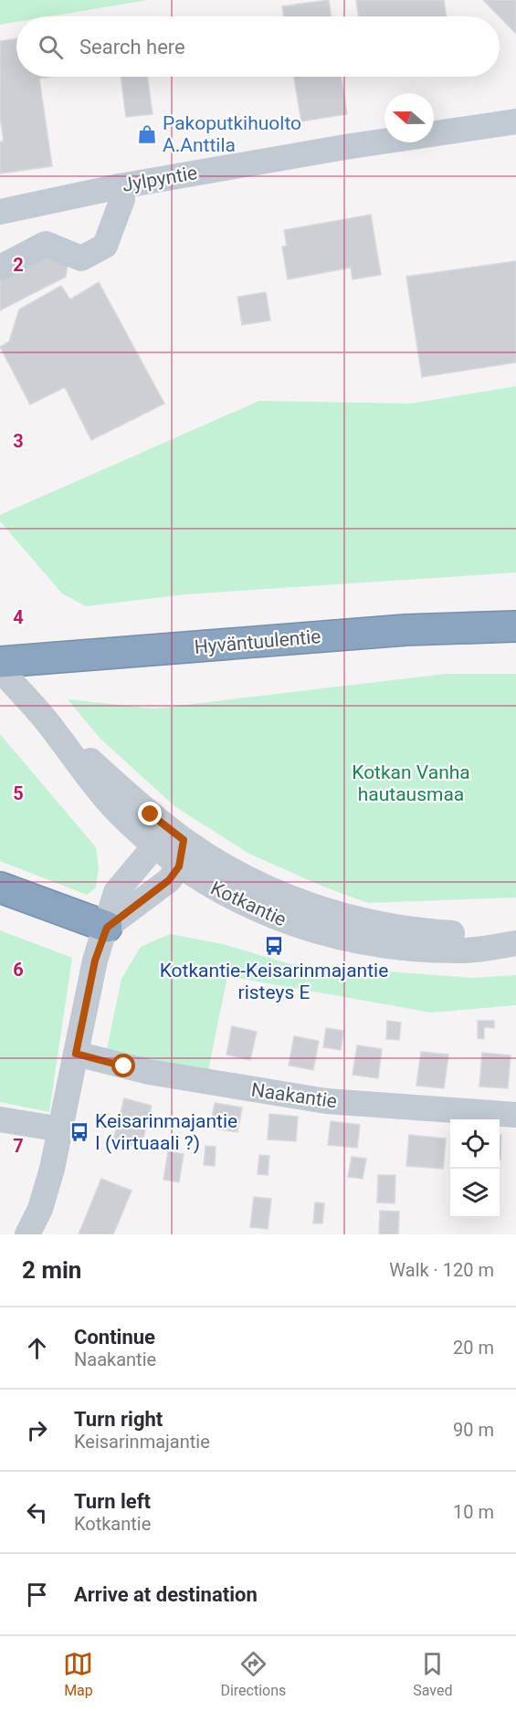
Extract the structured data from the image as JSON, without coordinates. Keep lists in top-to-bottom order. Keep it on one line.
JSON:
{"streets":{"highway":["Hyväntuulentie"],"street":["Jylpyntie","Kotkantie","Naakantie"]},"parks":["Kotkan Vanha hautausmaa"],"places":{"shop":["Pakoputkihuolto A.Anttila"],"bus stop":["Kotkantie-Keisarinmajantie risteys E","Keisarinmajantie I (virtuaali ?)"]},"north":"left","page":{"search":"Search here","heading":["2 min","Walk · 120 m"],"list":[["Continue","Naakantie","20 m"],["Turn right","Keisarinmajantie","90 m"],["Turn left","Kotkantie","10 m"],"Arrive at destination"],"nav":["Map","Directions","Saved"]},"grid":{"rows":["2","3","4","5","6","7"]}}
